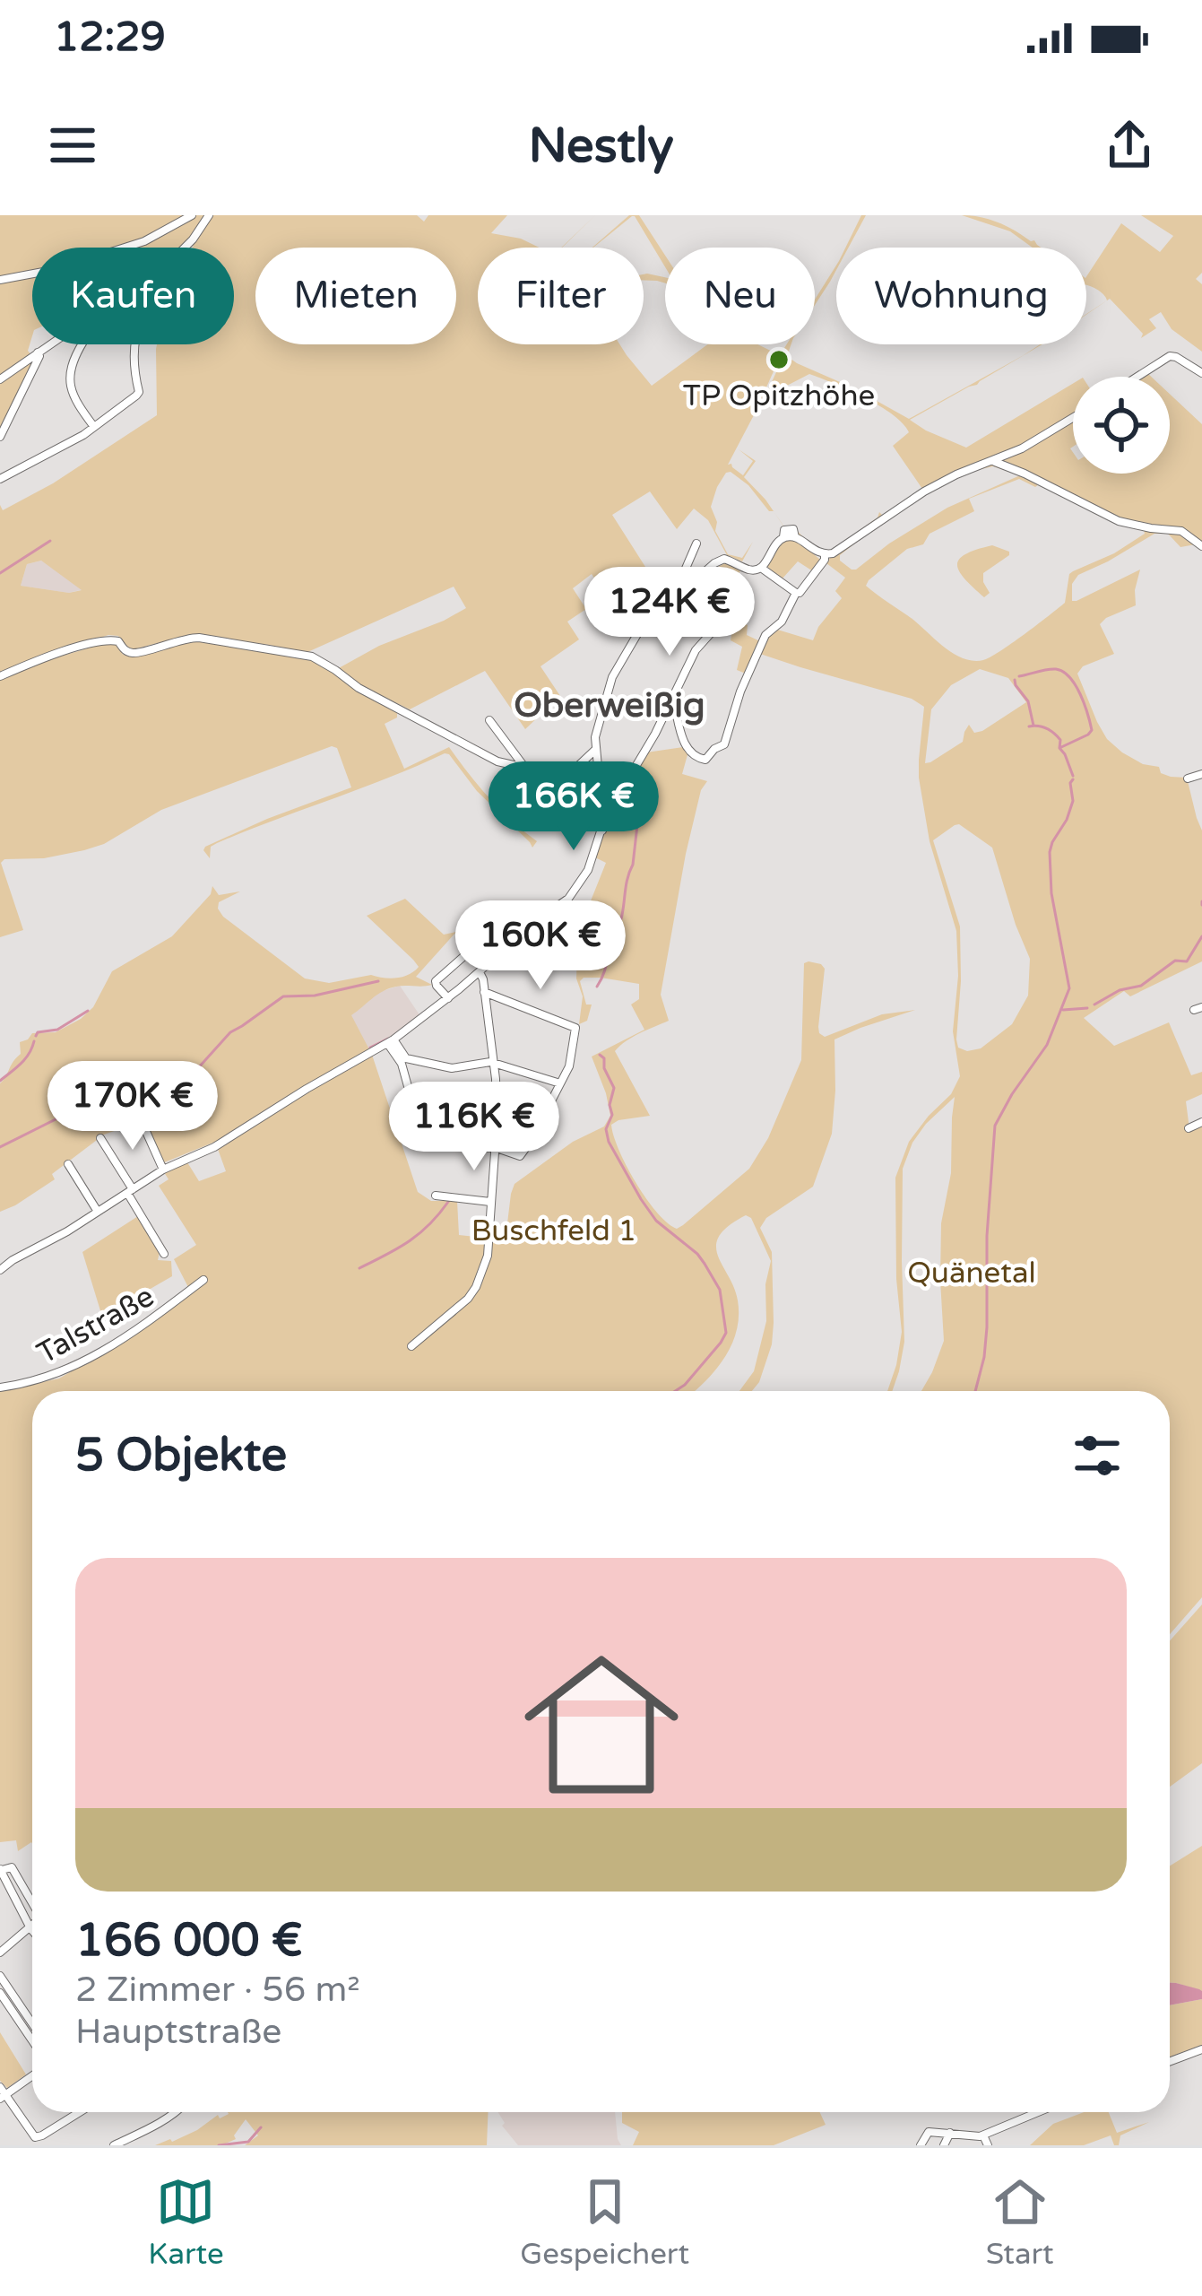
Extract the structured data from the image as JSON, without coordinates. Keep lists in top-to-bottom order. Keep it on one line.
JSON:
{"streets":{"street":["Talstraße"]},"districts":["Oberweißig"],"parks":["Buschfeld 1","Quänetal"],"places":["TP Opitzhöhe"],"page":{"status":"12:29","header":"Nestly","chip":["Kaufen","Mieten","Filter","Neu","Wohnung"],"price":["124K €","166K €","160K €","170K €","116K €"],"heading":"5 Objekte","list":[{"name":"166 000 €","note":"2 Zimmer · 56 m² · Hauptstraße"}],"tabs":["Karte","Gespeichert","Start"]}}
